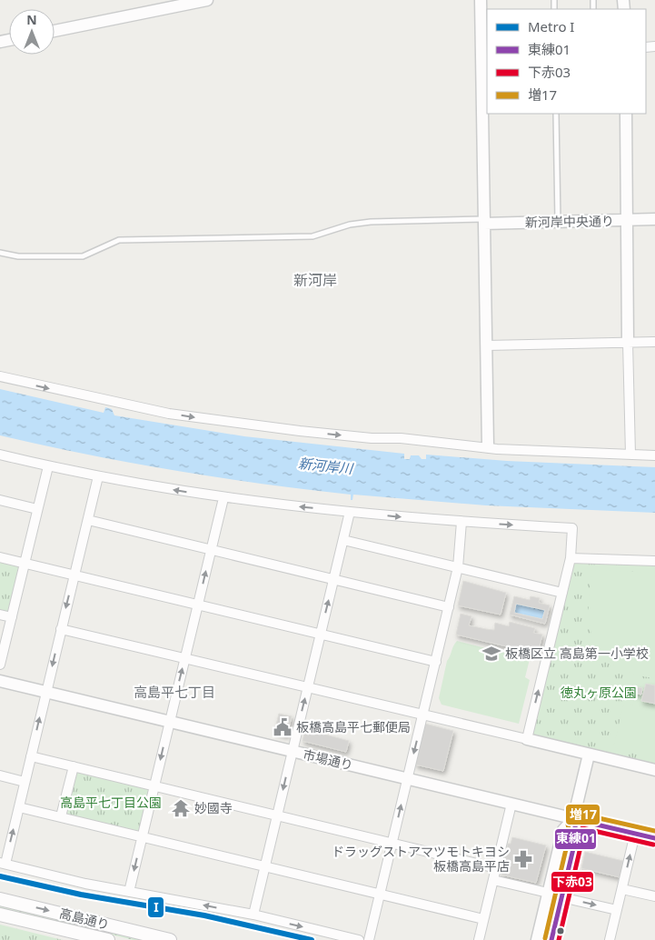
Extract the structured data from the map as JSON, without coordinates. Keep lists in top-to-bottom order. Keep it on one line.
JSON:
{"streets":{"main road":["高島通り"],"street":["新河岸中央通り","市場通り"]},"districts":["新河岸","高島平七丁目"],"water":["新河岸川"],"parks":["徳丸ヶ原公園","高島平七丁目公園"],"places":{"school or university":["板橋区立 高島第一小学校"],"public building":["板橋高島平七郵便局"],"temple":["妙國寺"],"pharmacy":["ドラッグストアマツモトキヨシ 板橋高島平店"]},"lines":["transit line 増17","transit line 東練01","transit line 下赤03","metro line I"],"legend":["Metro I","東練01","下赤03","増17"],"north":"top"}
